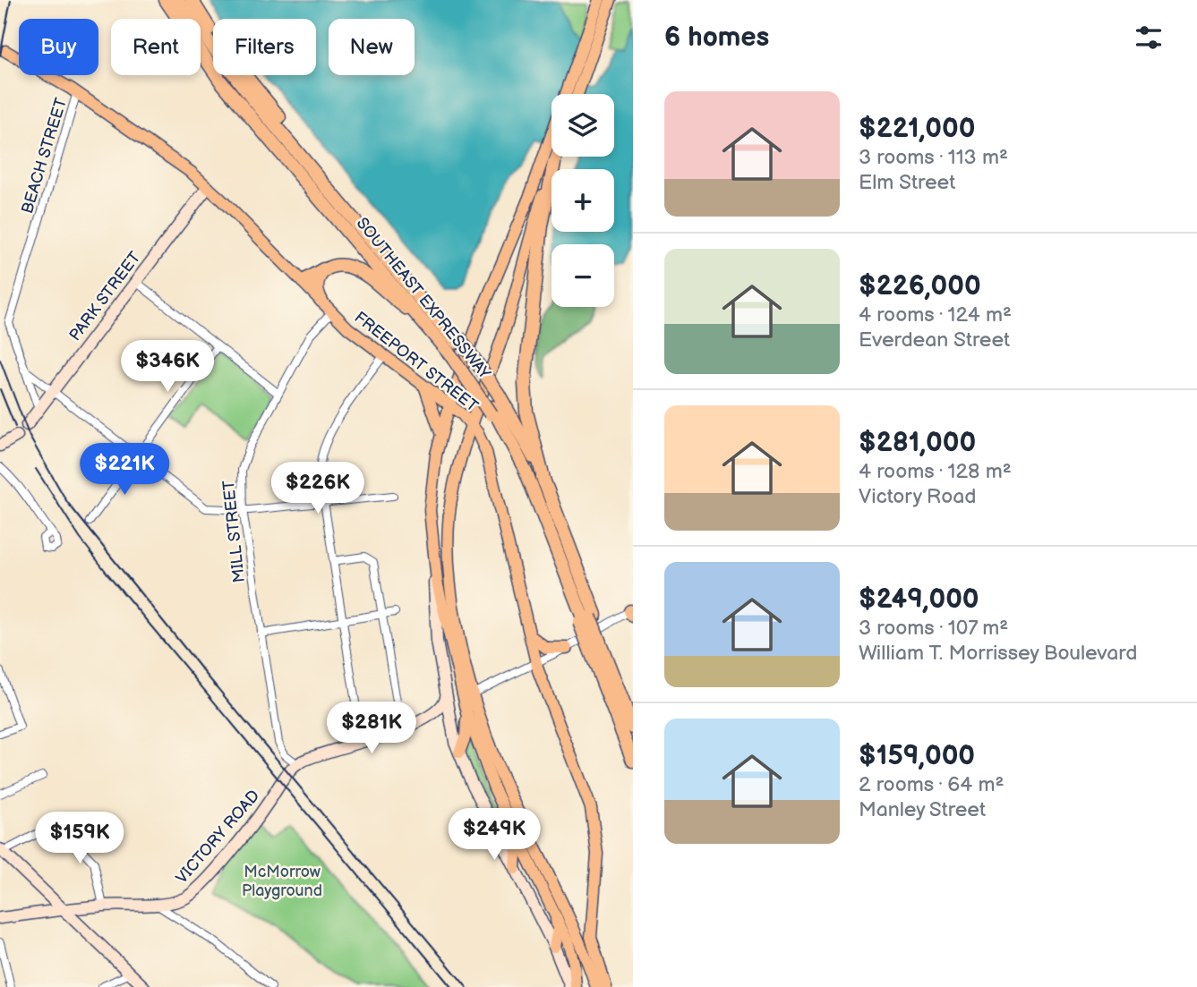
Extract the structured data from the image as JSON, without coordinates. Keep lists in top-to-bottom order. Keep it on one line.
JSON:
{"streets":{"highway":["SOUTHEAST EXPRESSWAY"],"main road":["PARK STREET","FREEPORT STREET","VICTORY ROAD"],"street":["BEACH STREET","MILL STREET"]},"crossings":[["BEACH STREET","PARK STREET"],["BEACH STREET","FREEPORT STREET"],["PARK STREET","FREEPORT STREET"],["FREEPORT STREET","MILL STREET"],["MILL STREET","VICTORY ROAD"]],"parks":["McMorrow Playground"],"page":{"heading":"6 homes","chip":["Buy","Rent","Filters","New"],"list":[{"name":"$221,000","note":"3 rooms · 113 m² · Elm Street"},{"name":"$226,000","note":"4 rooms · 124 m² · Everdean Street"},{"name":"$281,000","note":"4 rooms · 128 m² · Victory Road"},{"name":"$249,000","note":"3 rooms · 107 m² · William T. Morrissey Boulevard"},{"name":"$159,000","note":"2 rooms · 64 m² · Manley Street"}],"map_buttons":["+","−"],"price":["$346K","$221K","$226K","$281K","$249K","$159K"]}}
